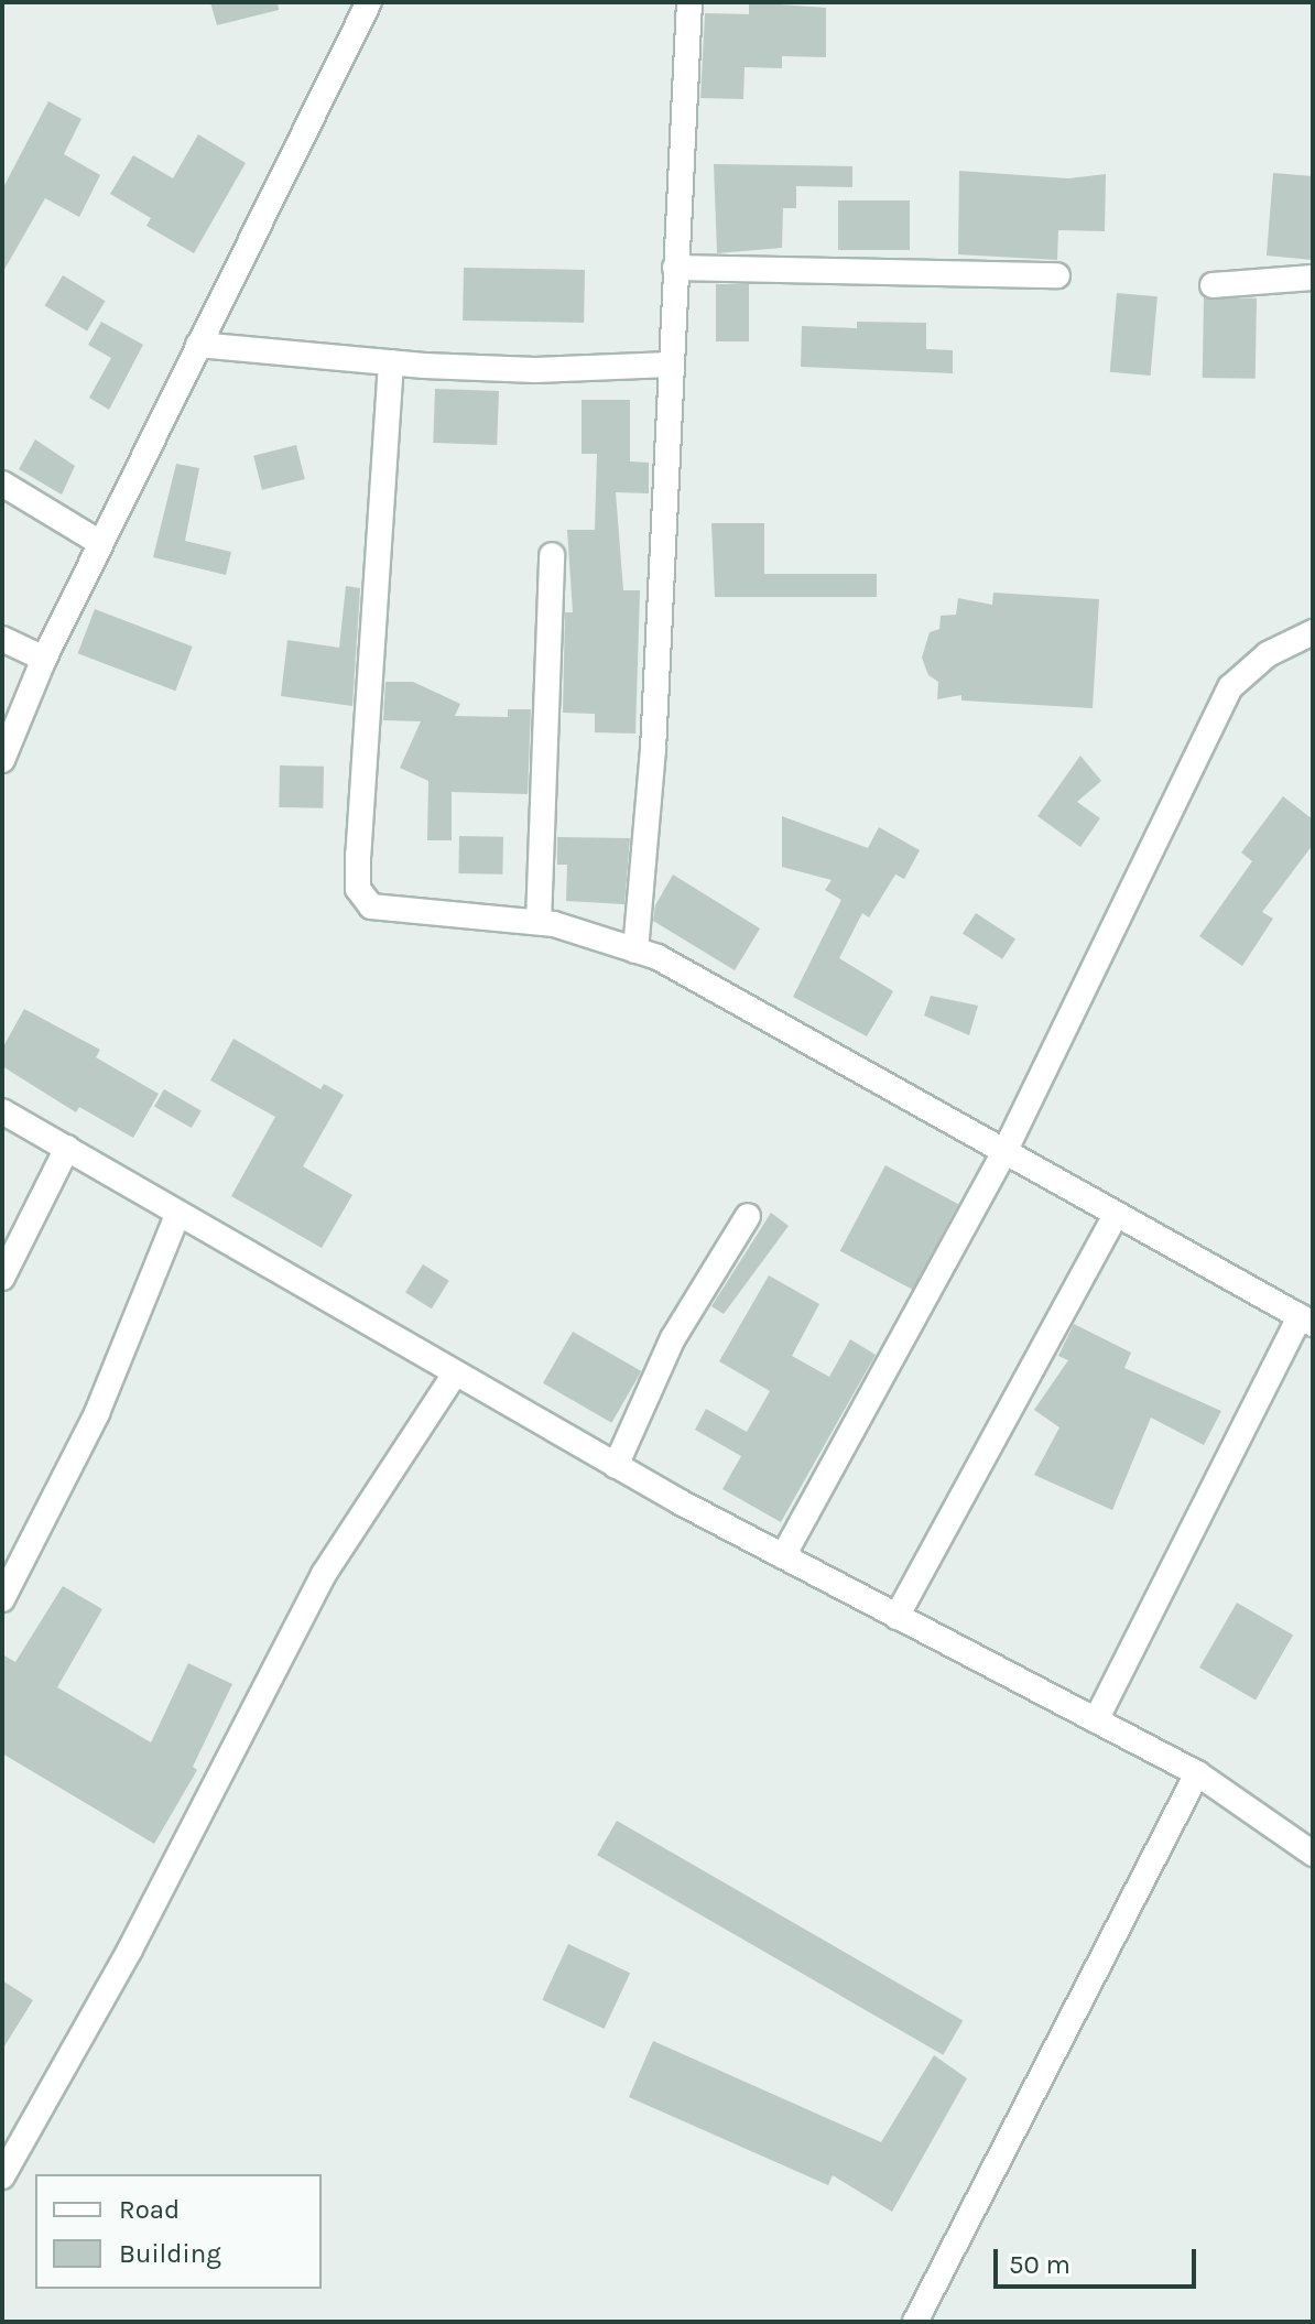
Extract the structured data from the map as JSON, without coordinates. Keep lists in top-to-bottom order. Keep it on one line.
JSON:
{"legend":["Road","Building"],"scale_bar":"50 m"}
